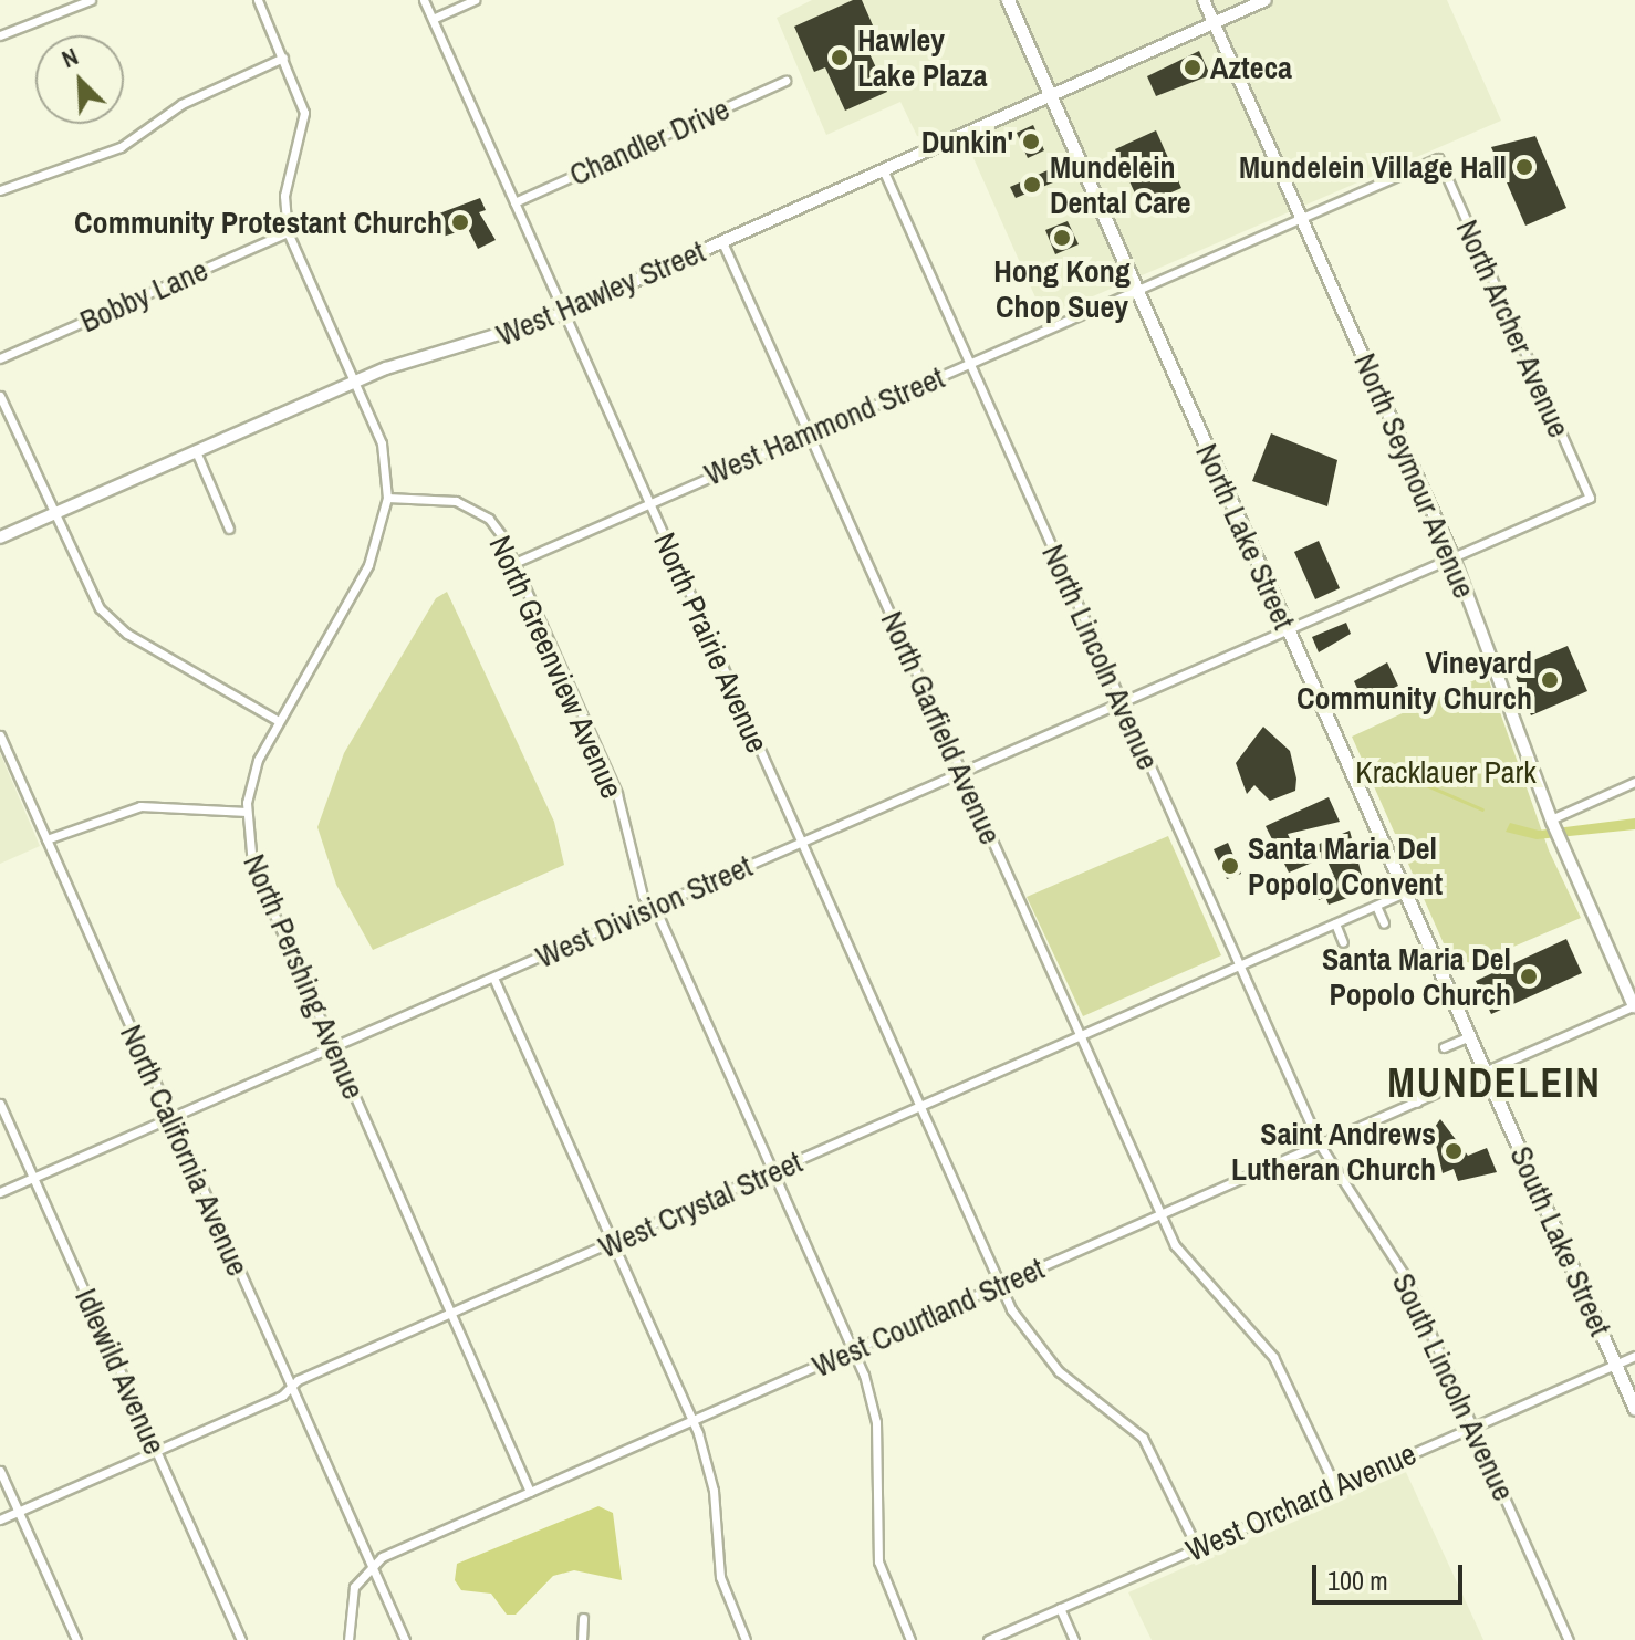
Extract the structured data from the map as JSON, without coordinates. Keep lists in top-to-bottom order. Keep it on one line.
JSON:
{"streets":{"main road":["North Lake Street","South Lake Street"],"street":["Chandler Drive","West Hawley Street","Bobby Lane","North Archer Avenue","West Hammond Street","North Seymour Avenue","North Prairie Avenue","North Lincoln Avenue","North Greenview Avenue","North Garfield Avenue","West Division Street","North Pershing Avenue","North California Avenue","West Crystal Street","West Courtland Street","Idlewild Avenue","South Lincoln Avenue","West Orchard Avenue"]},"crossings":[["Chandler Drive","North Prairie Avenue"],["West Hawley Street","North Seymour Avenue"],["West Hawley Street","North Lake Street"],["West Hawley Street","North Prairie Avenue"],["West Hawley Street","North Lincoln Avenue"],["West Hawley Street","North Garfield Avenue"],["North Archer Avenue","West Hammond Street"],["North Archer Avenue","West Division Street"],["West Hammond Street","North Seymour Avenue"],["West Hammond Street","North Lake Street"],["West Hammond Street","North Prairie Avenue"],["West Hammond Street","North Lincoln Avenue"],["West Hammond Street","North Greenview Avenue"],["West Hammond Street","North Garfield Avenue"],["North Seymour Avenue","West Division Street"],["North Seymour Avenue","West Courtland Street"],["North Lake Street","West Division Street"],["North Lake Street","West Crystal Street"],["North Lake Street","South Lake Street"],["North Lake Street","West Courtland Street"],["North Prairie Avenue","West Division Street"],["North Prairie Avenue","West Crystal Street"],["North Prairie Avenue","West Courtland Street"],["North Prairie Avenue","West Orchard Avenue"],["North Lincoln Avenue","West Division Street"],["North Lincoln Avenue","West Crystal Street"],["North Lincoln Avenue","West Courtland Street"],["North Lincoln Avenue","South Lincoln Avenue"],["North Greenview Avenue","West Division Street"],["North Greenview Avenue","North Pershing Avenue"],["North Greenview Avenue","West Crystal Street"],["North Greenview Avenue","West Courtland Street"],["North Garfield Avenue","West Division Street"],["North Garfield Avenue","West Crystal Street"],["North Garfield Avenue","West Courtland Street"],["North Garfield Avenue","West Orchard Avenue"],["West Division Street","North Pershing Avenue"],["West Division Street","North California Avenue"],["West Division Street","Idlewild Avenue"],["North Pershing Avenue","West Crystal Street"],["North Pershing Avenue","West Courtland Street"],["North California Avenue","West Crystal Street"],["North California Avenue","West Courtland Street"],["West Crystal Street","Idlewild Avenue"],["South Lake Street","West Courtland Street"],["South Lake Street","West Orchard Avenue"],["West Courtland Street","South Lincoln Avenue"],["South Lincoln Avenue","West Orchard Avenue"]],"districts":["MUNDELEIN"],"parks":["Kracklauer Park"],"places":["Hawley Lake Plaza","Azteca","Dunkin'","Mundelein Village Hall","Mundelein Dental Care","Community Protestant Church","Hong Kong Chop Suey","Vineyard Community Church","Santa Maria Del Popolo Convent","Santa Maria Del Popolo Church","Saint Andrews Lutheran Church"],"scale_bar":"100 m","north":"top left"}
